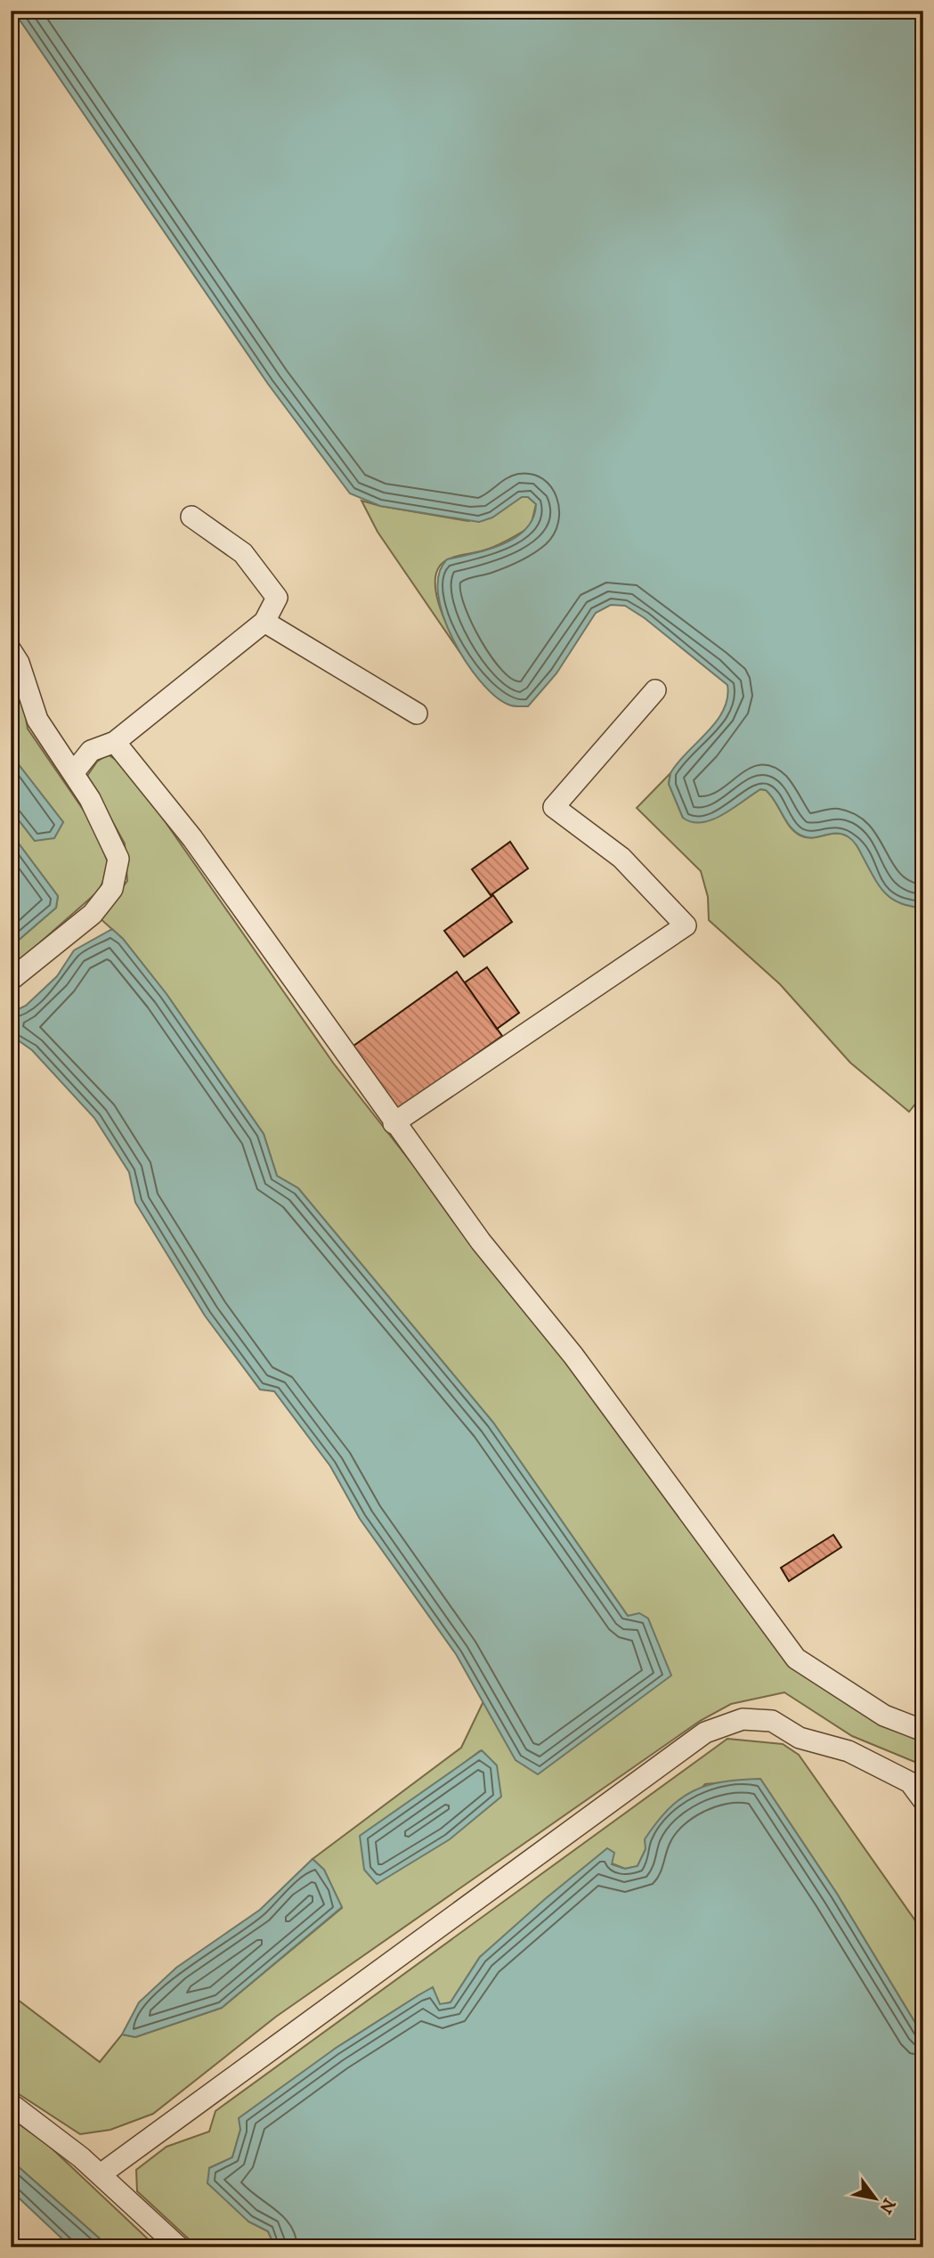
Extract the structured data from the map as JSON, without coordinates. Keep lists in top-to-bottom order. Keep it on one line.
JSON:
{"north":"bottom right"}
